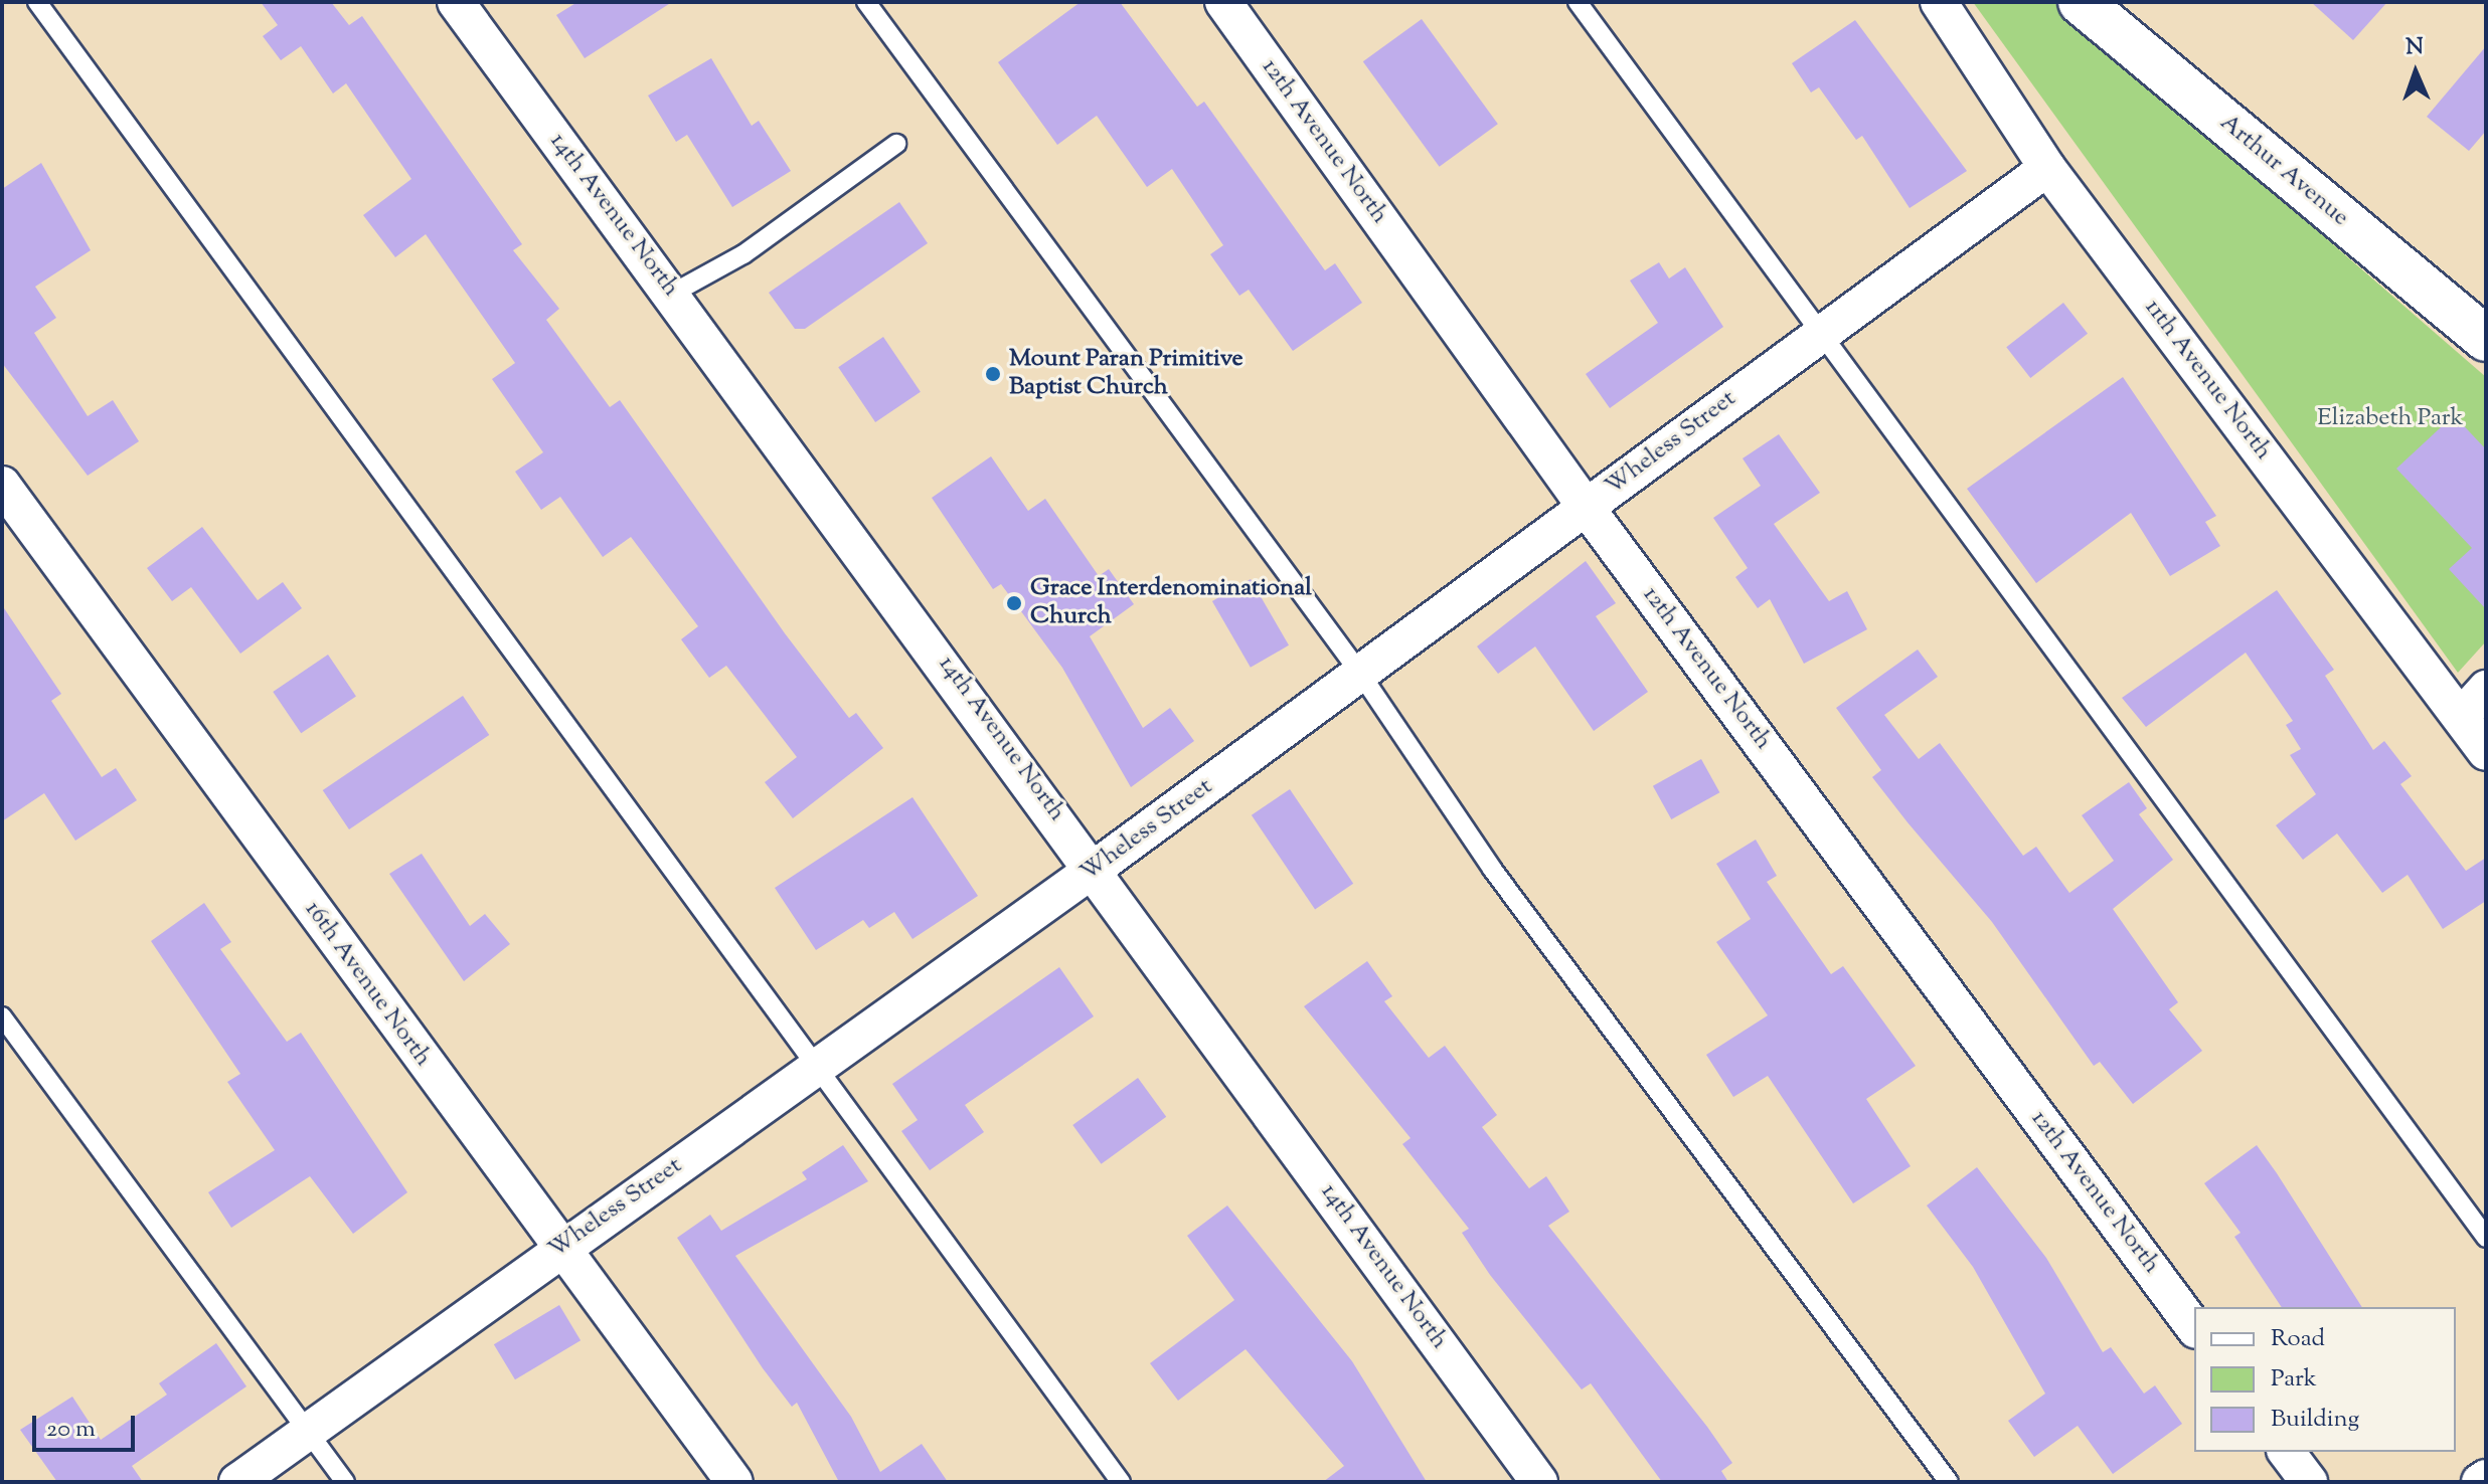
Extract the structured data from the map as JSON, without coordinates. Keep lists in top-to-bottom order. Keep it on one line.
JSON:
{"streets":{"street":["12th Avenue North","Arthur Avenue","14th Avenue North","11th Avenue North","Wheless Street","16th Avenue North"]},"crossings":[["12th Avenue North","Wheless Street"],["14th Avenue North","Wheless Street"],["11th Avenue North","Wheless Street"],["Wheless Street","16th Avenue North"]],"parks":["Elizabeth Park"],"places":["Mount Paran Primitive Baptist Church","Grace Interdenominational Church"],"legend":["Road","Park","Building"],"scale_bar":"20 m","north":"top"}
